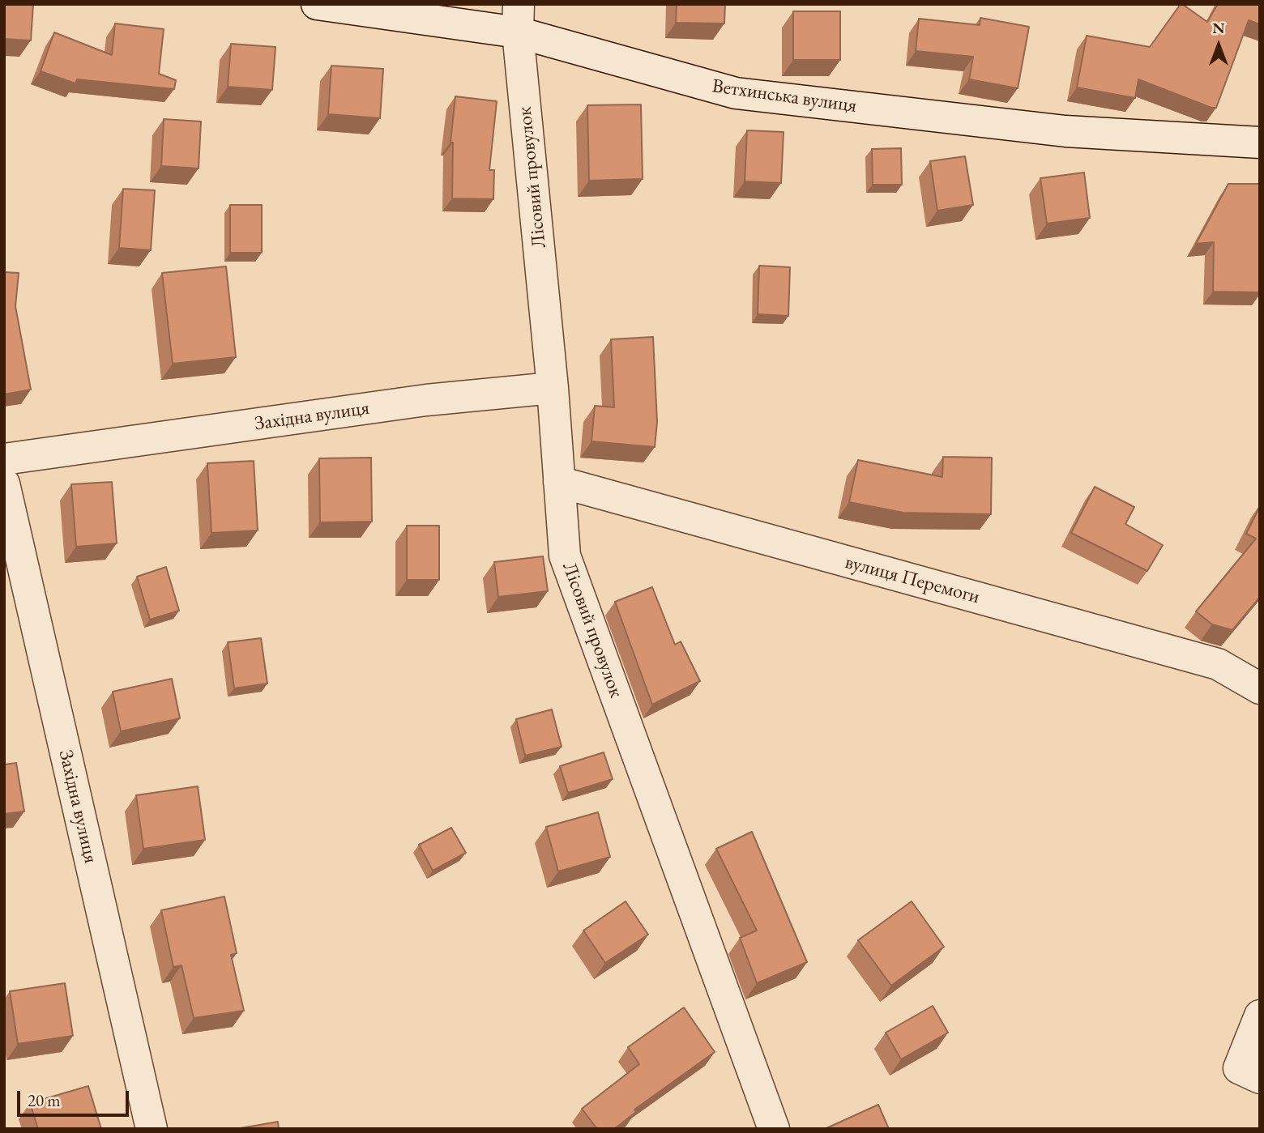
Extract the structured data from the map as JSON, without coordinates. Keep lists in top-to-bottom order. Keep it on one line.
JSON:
{"streets":{"street":["Ветхинська вулиця","Лісовий провулок","Західна вулиця","вулиця Перемоги"]},"crossings":[["Ветхинська вулиця","Лісовий провулок"],["Лісовий провулок","Західна вулиця"],["Лісовий провулок","вулиця Перемоги"]],"scale_bar":"20 m","north":"top"}
